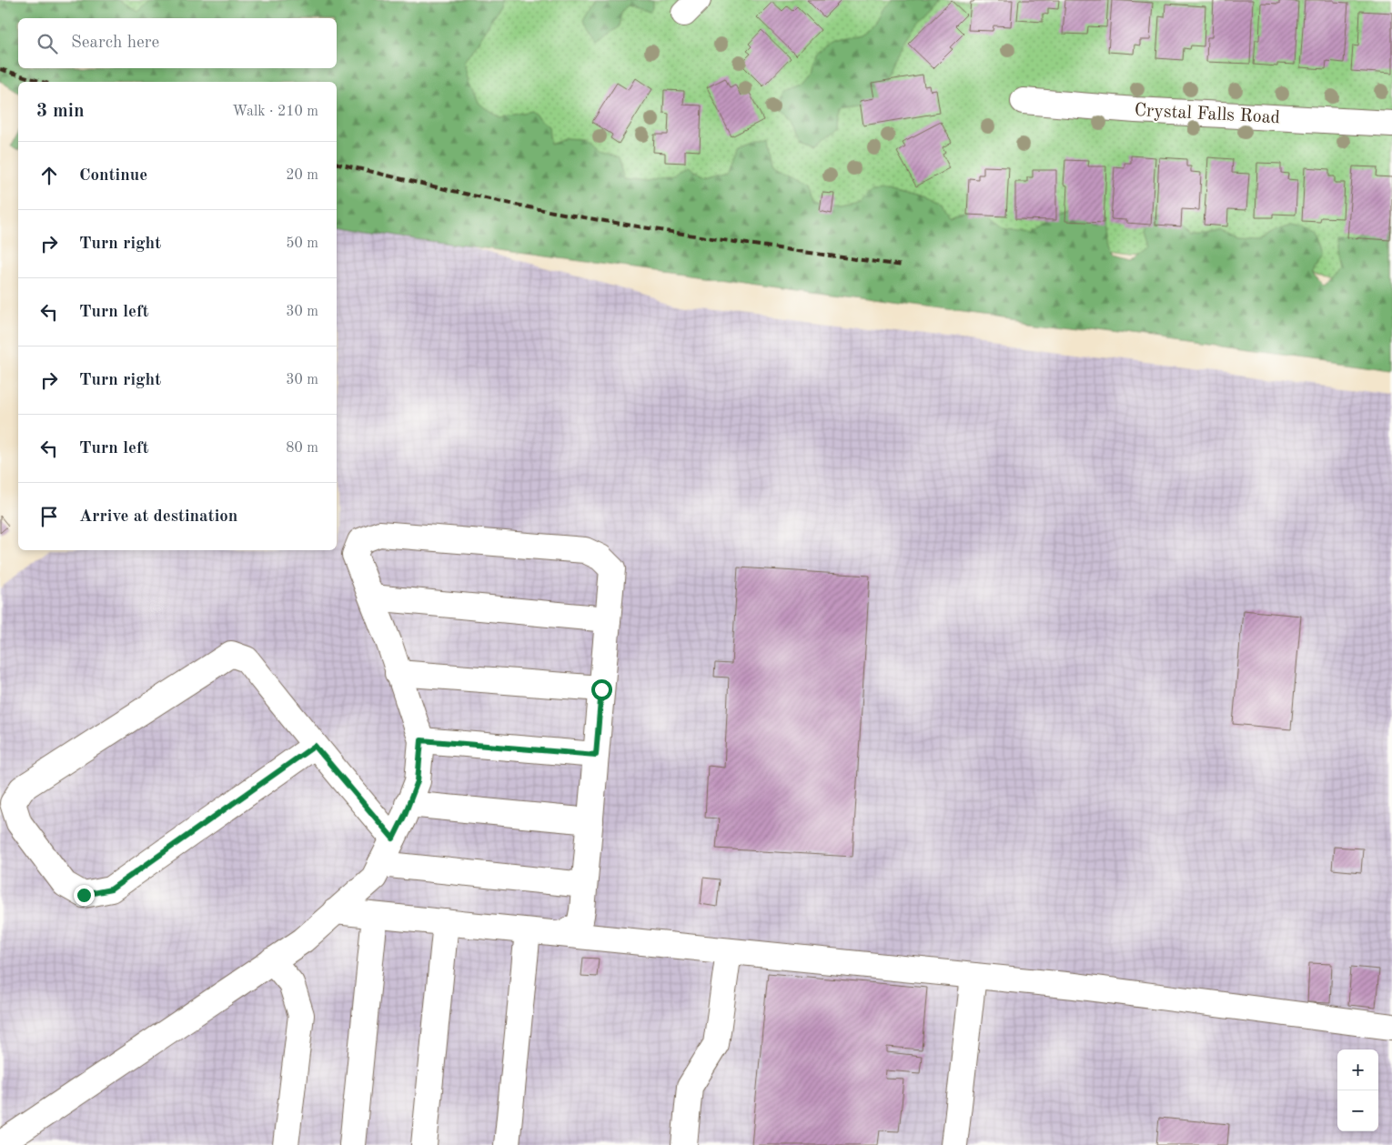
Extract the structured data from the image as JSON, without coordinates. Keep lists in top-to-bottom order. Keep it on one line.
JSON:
{"streets":{"street":["Crystal Falls Road"]},"page":{"search":"Search here","heading":["3 min","Walk · 210 m"],"list":[["Continue","20 m"],["Turn right","50 m"],["Turn left","30 m"],["Turn right","30 m"],["Turn left","80 m"],"Arrive at destination"],"map_buttons":["+","−"]}}
